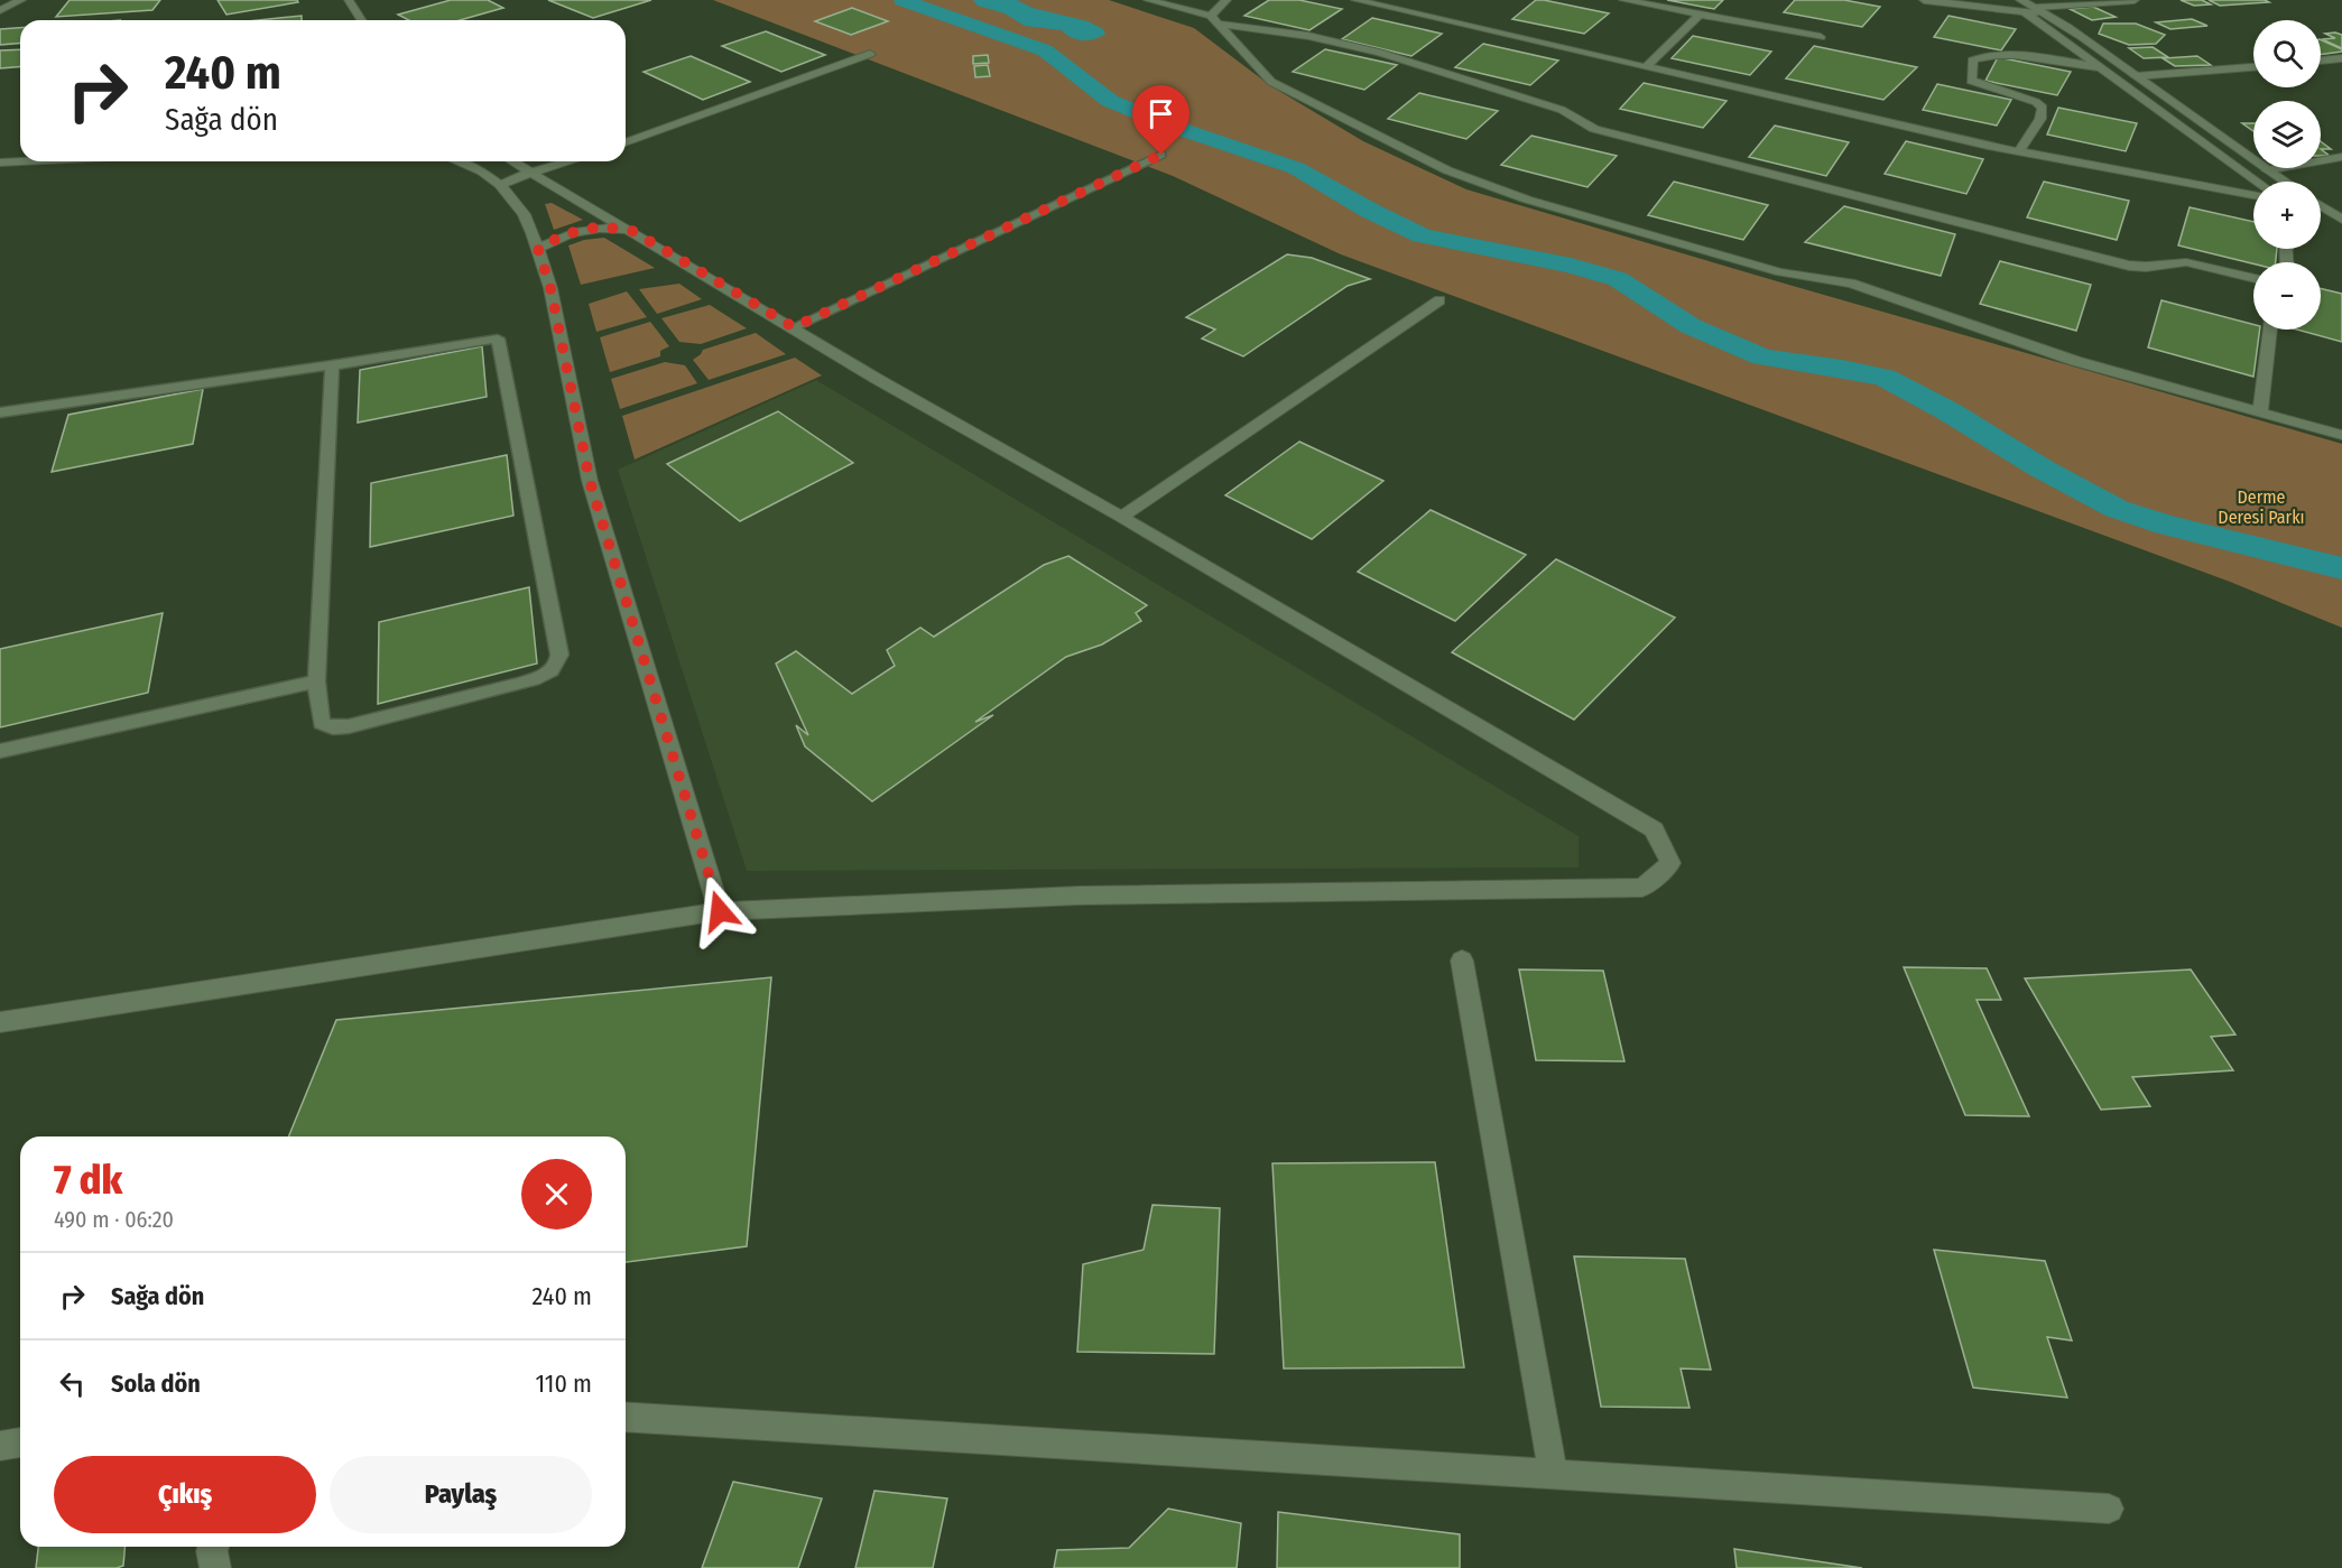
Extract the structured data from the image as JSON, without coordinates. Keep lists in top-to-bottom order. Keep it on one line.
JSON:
{"parks":["Derme Deresi Parkı"],"page":{"map_buttons":["+","−"],"turn":["240 m","Sağa dön"],"heading":["7 dk","490 m · 06:20"],"list":[{"name":"Sağa dön","value":"240 m"},{"name":"Sola dön","value":"110 m"}],"buttons":["Çıkış","Paylaş"]}}
